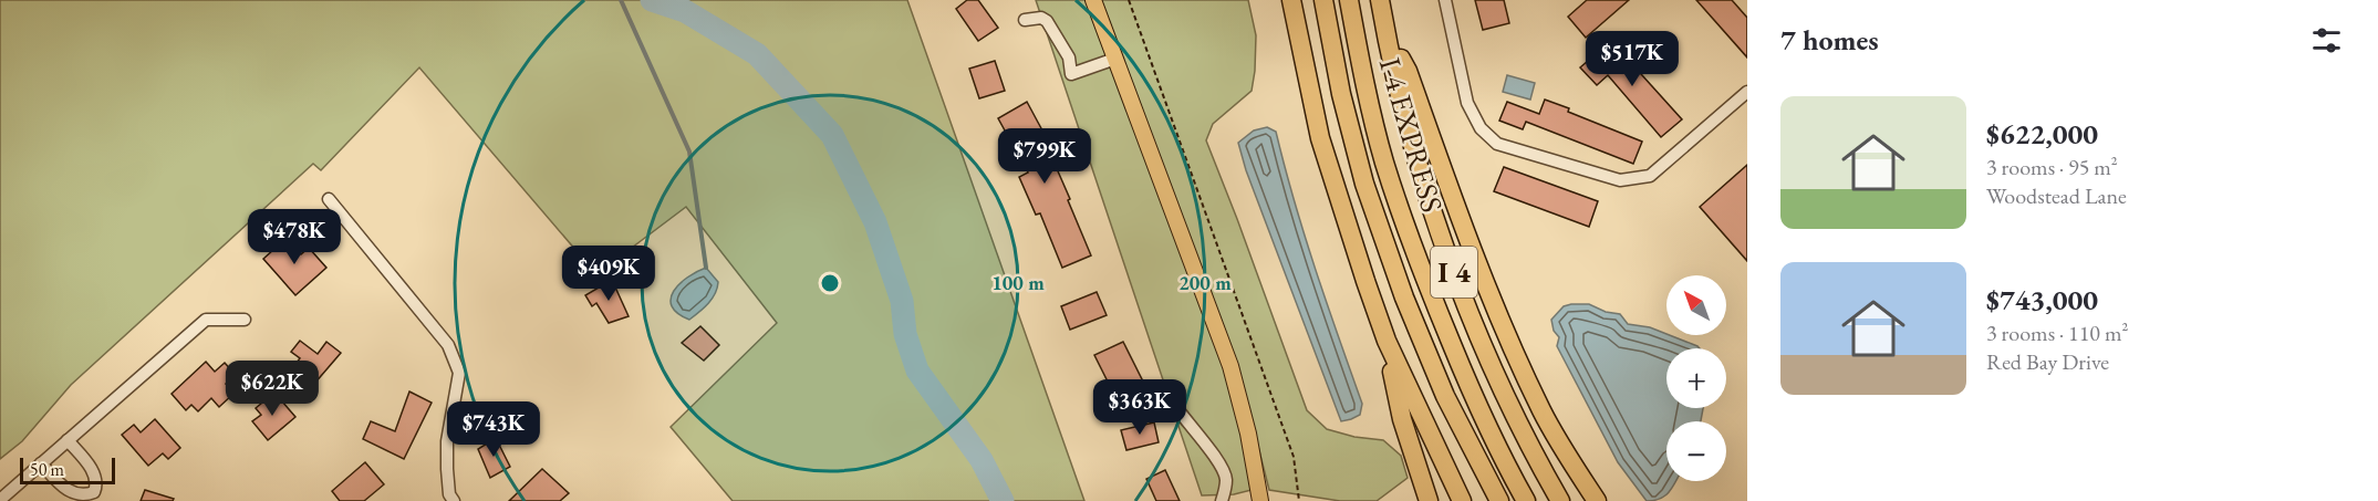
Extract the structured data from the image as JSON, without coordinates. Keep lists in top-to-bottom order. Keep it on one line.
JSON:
{"streets":{"highway":["I-4 EXPRESS","I 4"]},"scale_bar":"50 m","north":"top left","page":{"heading":"7 homes","price":["$517K","$799K","$478K","$409K","$622K","$363K","$743K"],"list":[{"name":"$622,000","note":"3 rooms · 95 m² · Woodstead Lane"},{"name":"$743,000","note":"3 rooms · 110 m² · Red Bay Drive"}],"map_buttons":["+","−"],"scale":"50 m"},"rings":["100 m","200 m"]}
